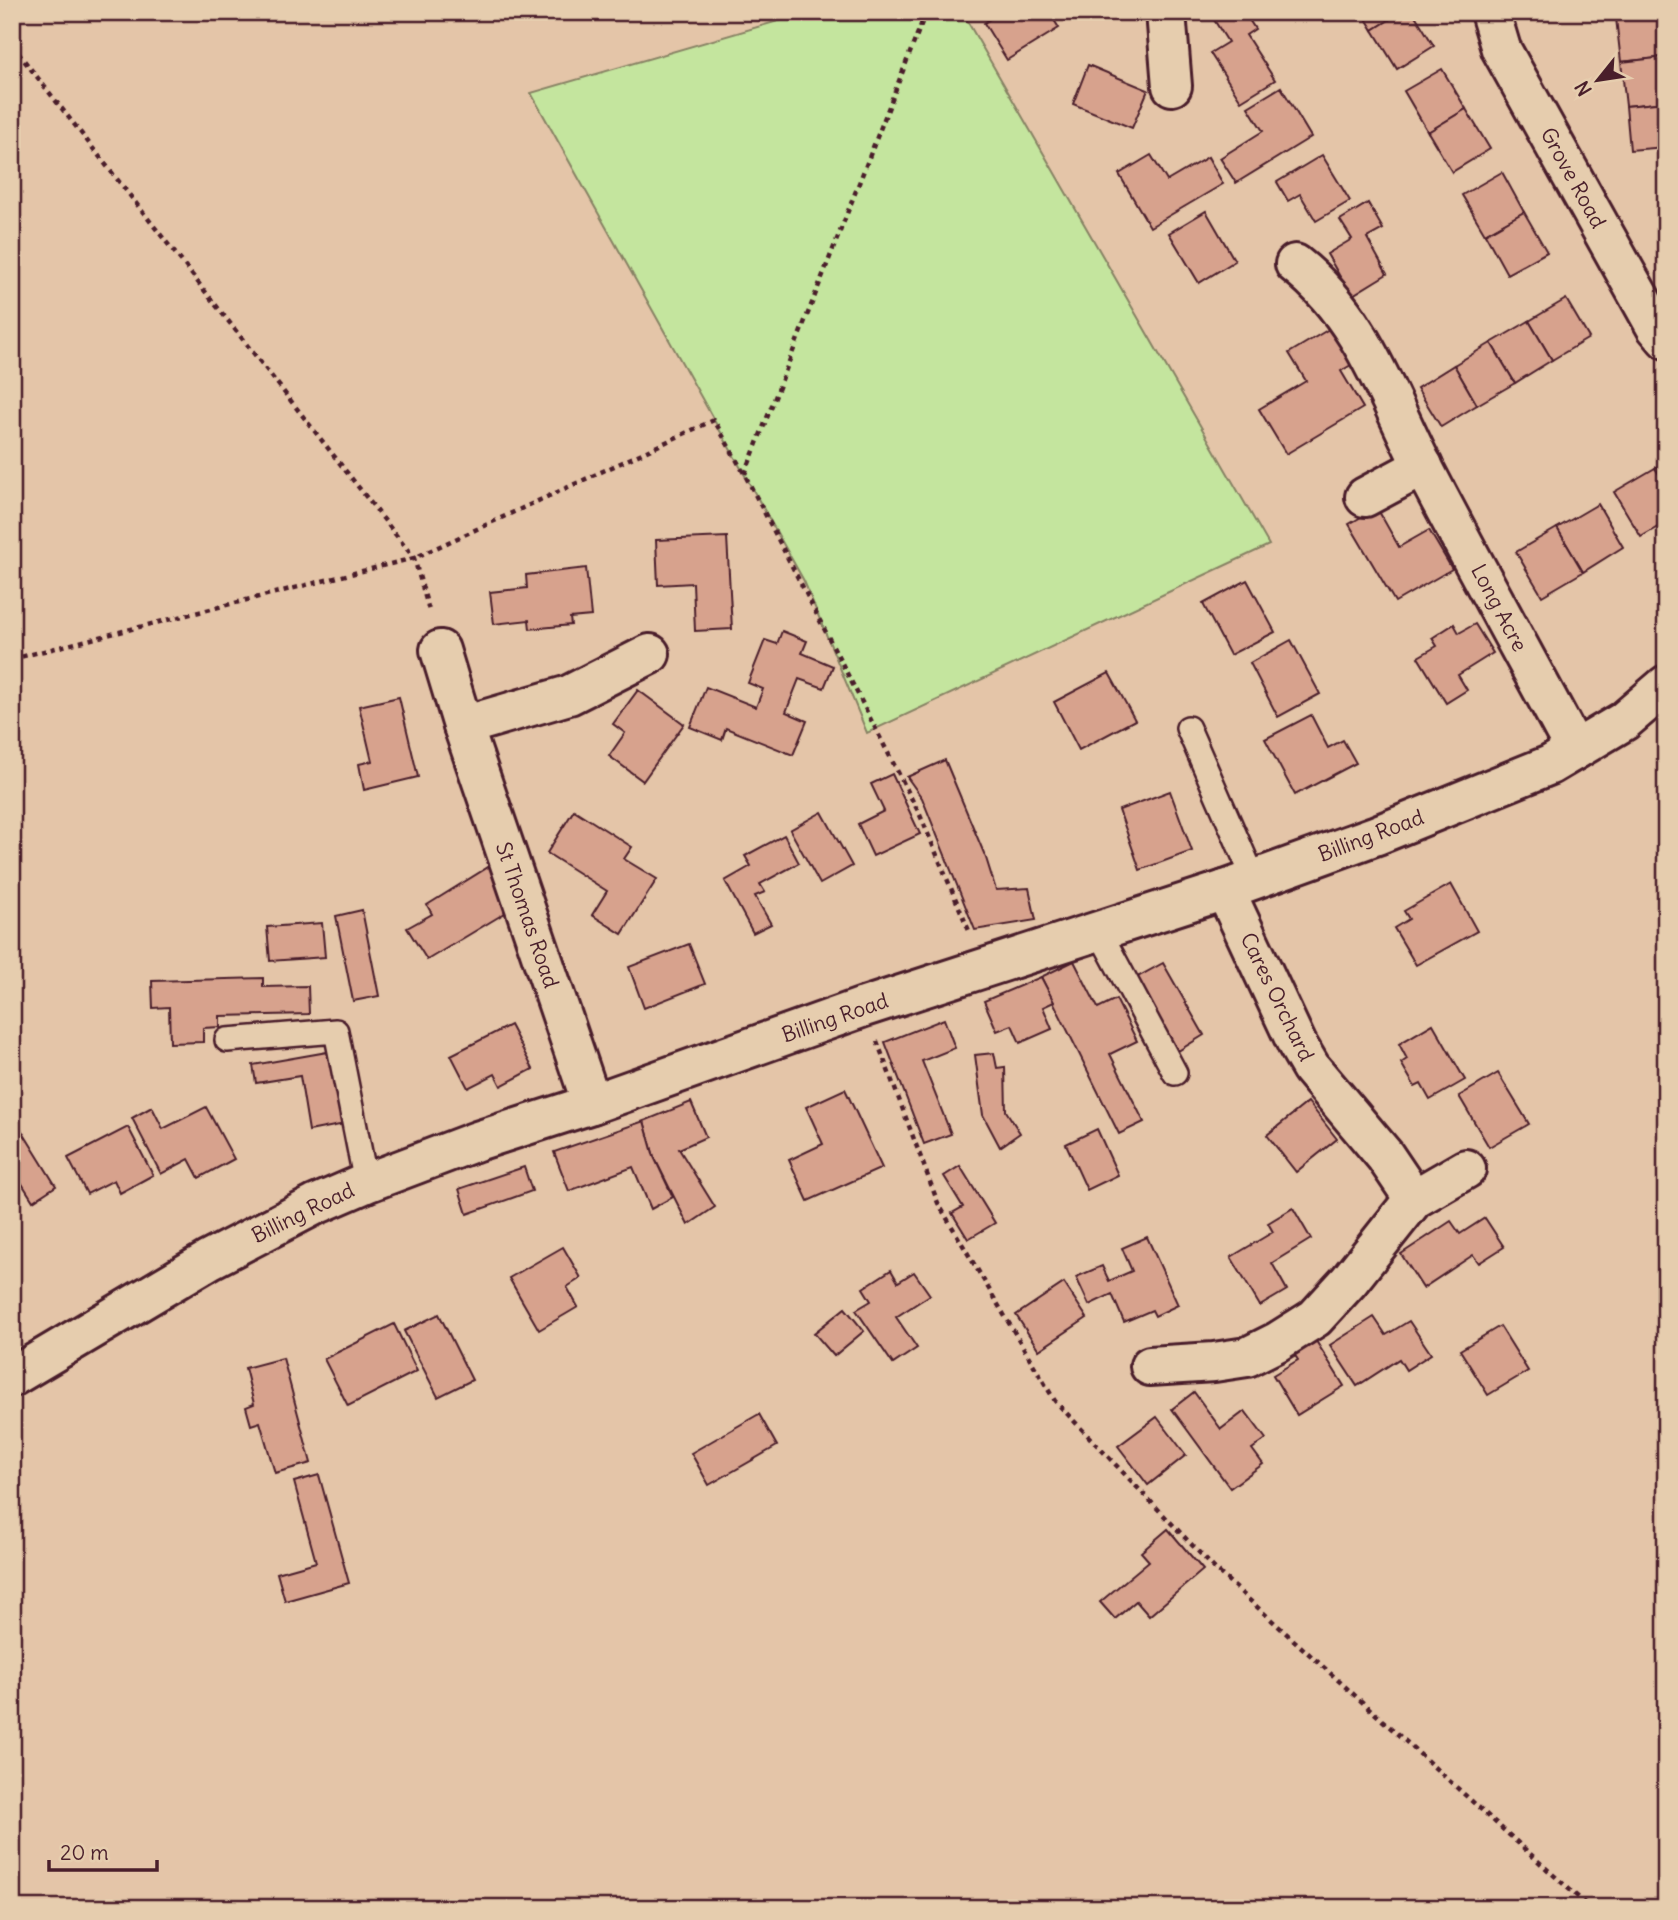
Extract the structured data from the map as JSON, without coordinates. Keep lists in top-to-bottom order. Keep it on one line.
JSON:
{"streets":{"street":["Grove Road","Long Acre","Billing Road","St Thomas Road","Cares Orchard"]},"crossings":[["Long Acre","Billing Road"],["Billing Road","St Thomas Road"],["Billing Road","Cares Orchard"]],"scale_bar":"20 m","north":"bottom left"}
